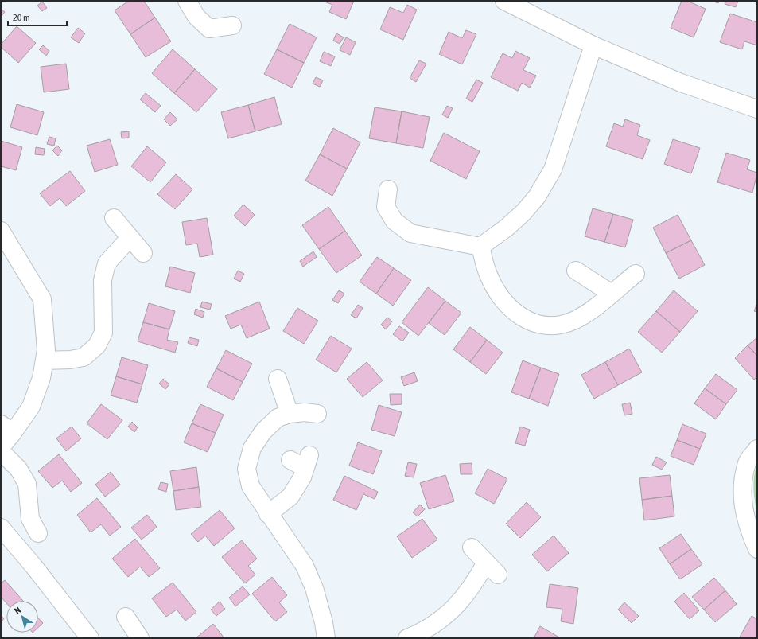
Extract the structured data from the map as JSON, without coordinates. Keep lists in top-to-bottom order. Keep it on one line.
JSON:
{"scale_bar":"20 m","north":"top left"}
